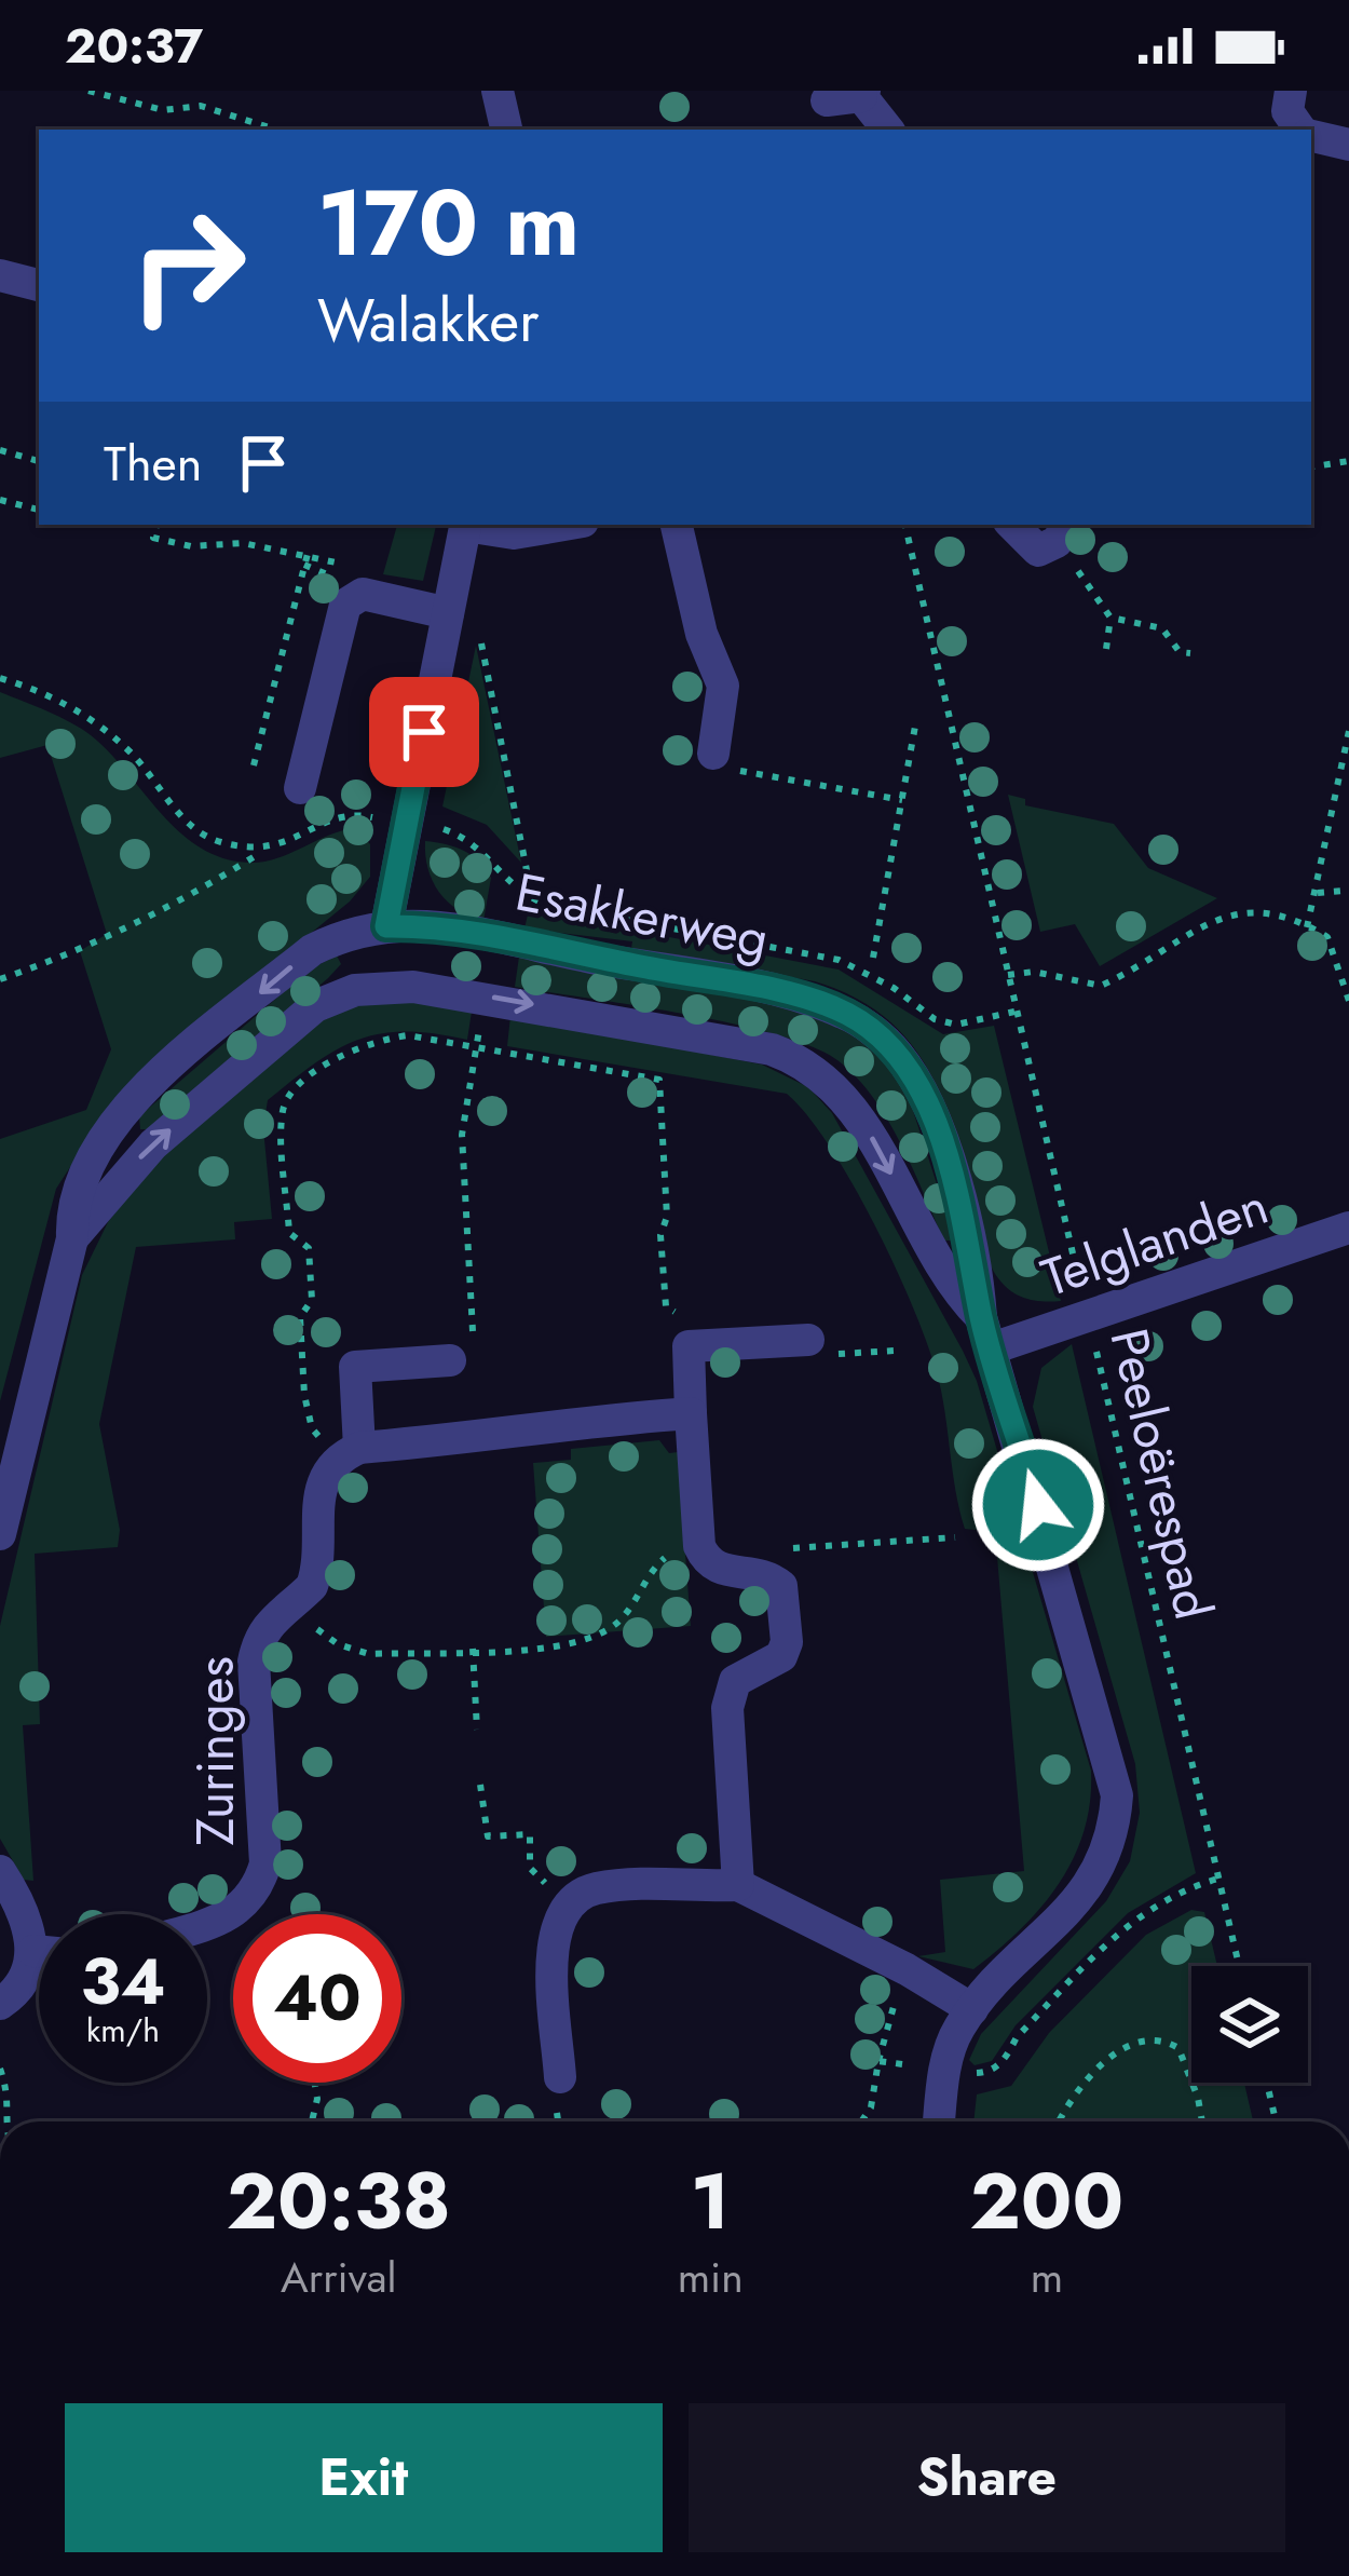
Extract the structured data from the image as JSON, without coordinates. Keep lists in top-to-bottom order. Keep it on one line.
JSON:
{"streets":{"street":["Esakkerweg","Telglanden","Zuringes"],"path":["Peeloërespad"]},"crossings":[["Esakkerweg","Telglanden"],["Telglanden","Peeloërespad"]],"page":{"status":"20:37","turn":["170 m","Walakker"],"then":"Then","speed":"34 km/h","limit":"40","eta":["20:38","Arrival","1","min","200","m"],"buttons":["Exit","Share"]}}
